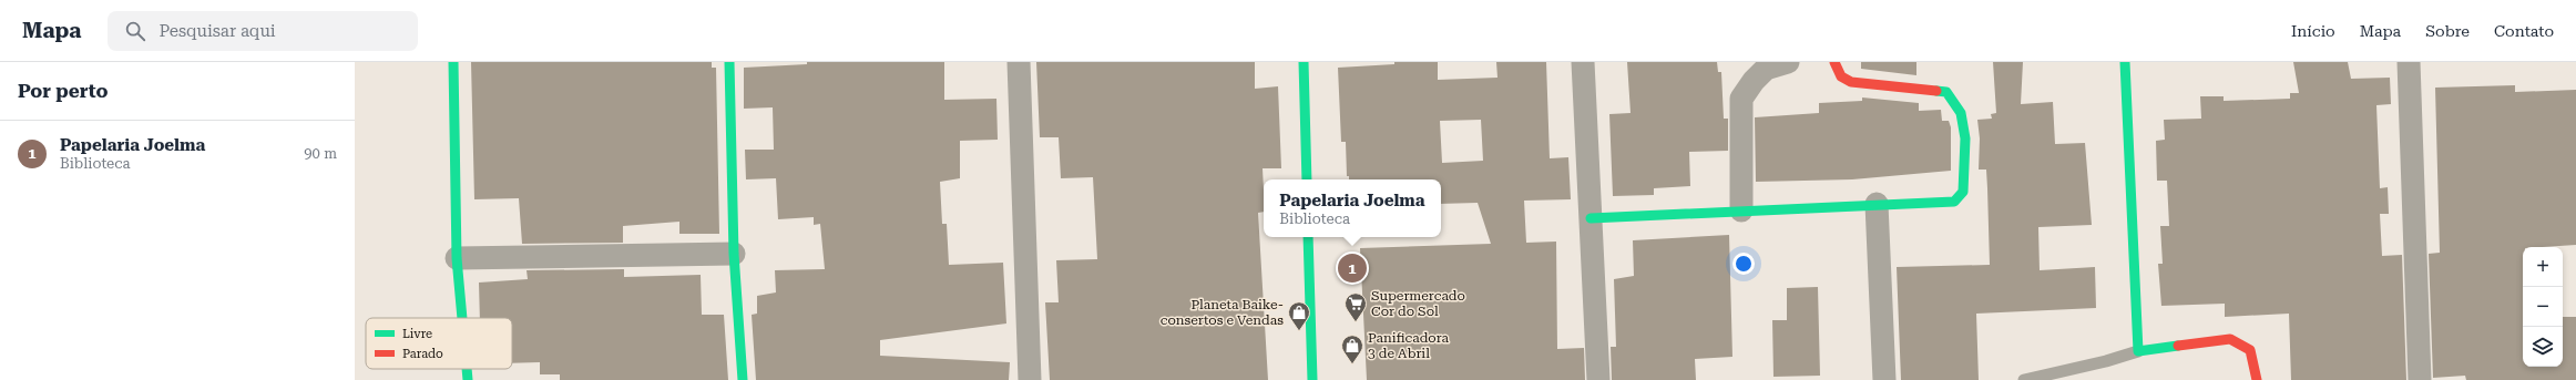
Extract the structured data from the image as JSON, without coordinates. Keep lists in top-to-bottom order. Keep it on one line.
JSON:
{"places":{"supermarket":["Supermercado Cor do Sol"],"shop":["Planeta Baike- consertos e Vendas","Panificadora 3 de Abril"]},"legend":["Livre","Parado"],"page":{"header":"Mapa","search":"Pesquisar aqui","nav":["Início","Mapa","Sobre","Contato"],"heading":"Por perto","list":[{"mark":"1","name":"Papelaria Joelma","note":"Biblioteca","value":"90 m"}],"popup":["Papelaria Joelma","Biblioteca"],"map_buttons":["+","−"],"pins":"1"}}
